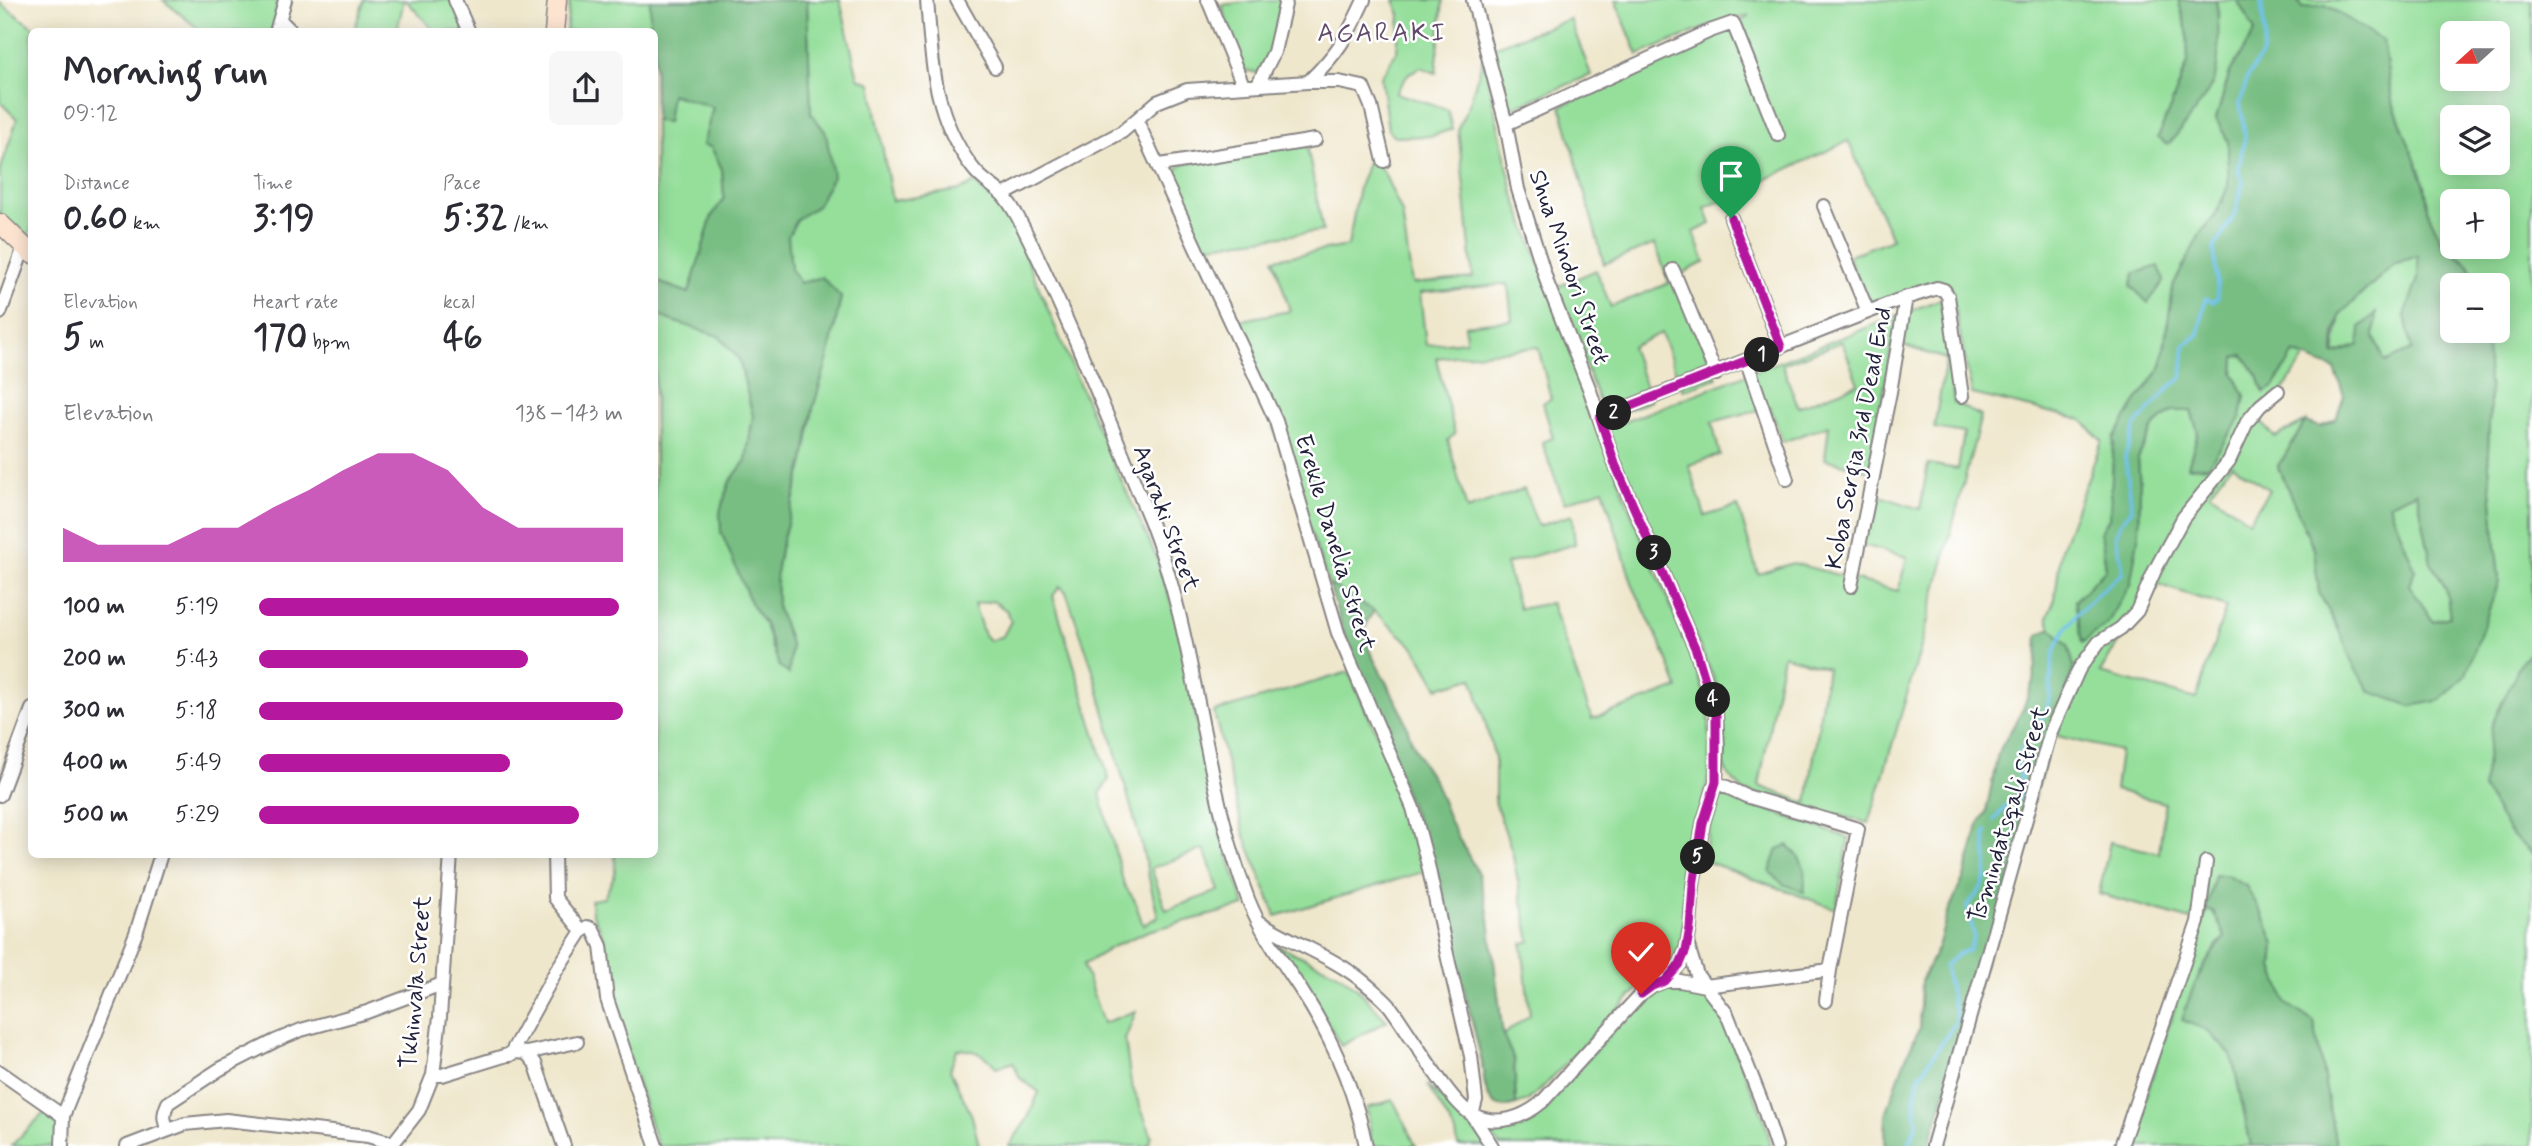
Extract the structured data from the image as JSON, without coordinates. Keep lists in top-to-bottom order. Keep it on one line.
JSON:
{"streets":{"street":["Shua Mindori Street","Koba Sergia 3rd Dead End","Agaraki Street","Erekle Danelia Street","Tsmindatsqali Street","Tkhinvala Street"]},"crossings":[["Shua Mindori Street","Erekle Danelia Street"]],"districts":["AGARAKI"],"north":"left","page":{"map_buttons":["+","−"],"heading":["Morning run","09:12"],"stats":[["Distance","0.60 km"],["Time","3:19"],["Pace","5:32 /km"],["Elevation","5 m"],["Heart rate","170 bpm"],["kcal","46"]],"pins":["1","2","3","4","5"],"chart":["Elevation","138–143 m"],"list":[{"name":"100 m","note":"5:19"},{"name":"200 m","note":"5:43"},{"name":"300 m","note":"5:18"},{"name":"400 m","note":"5:49"},{"name":"500 m","note":"5:29"}]}}
